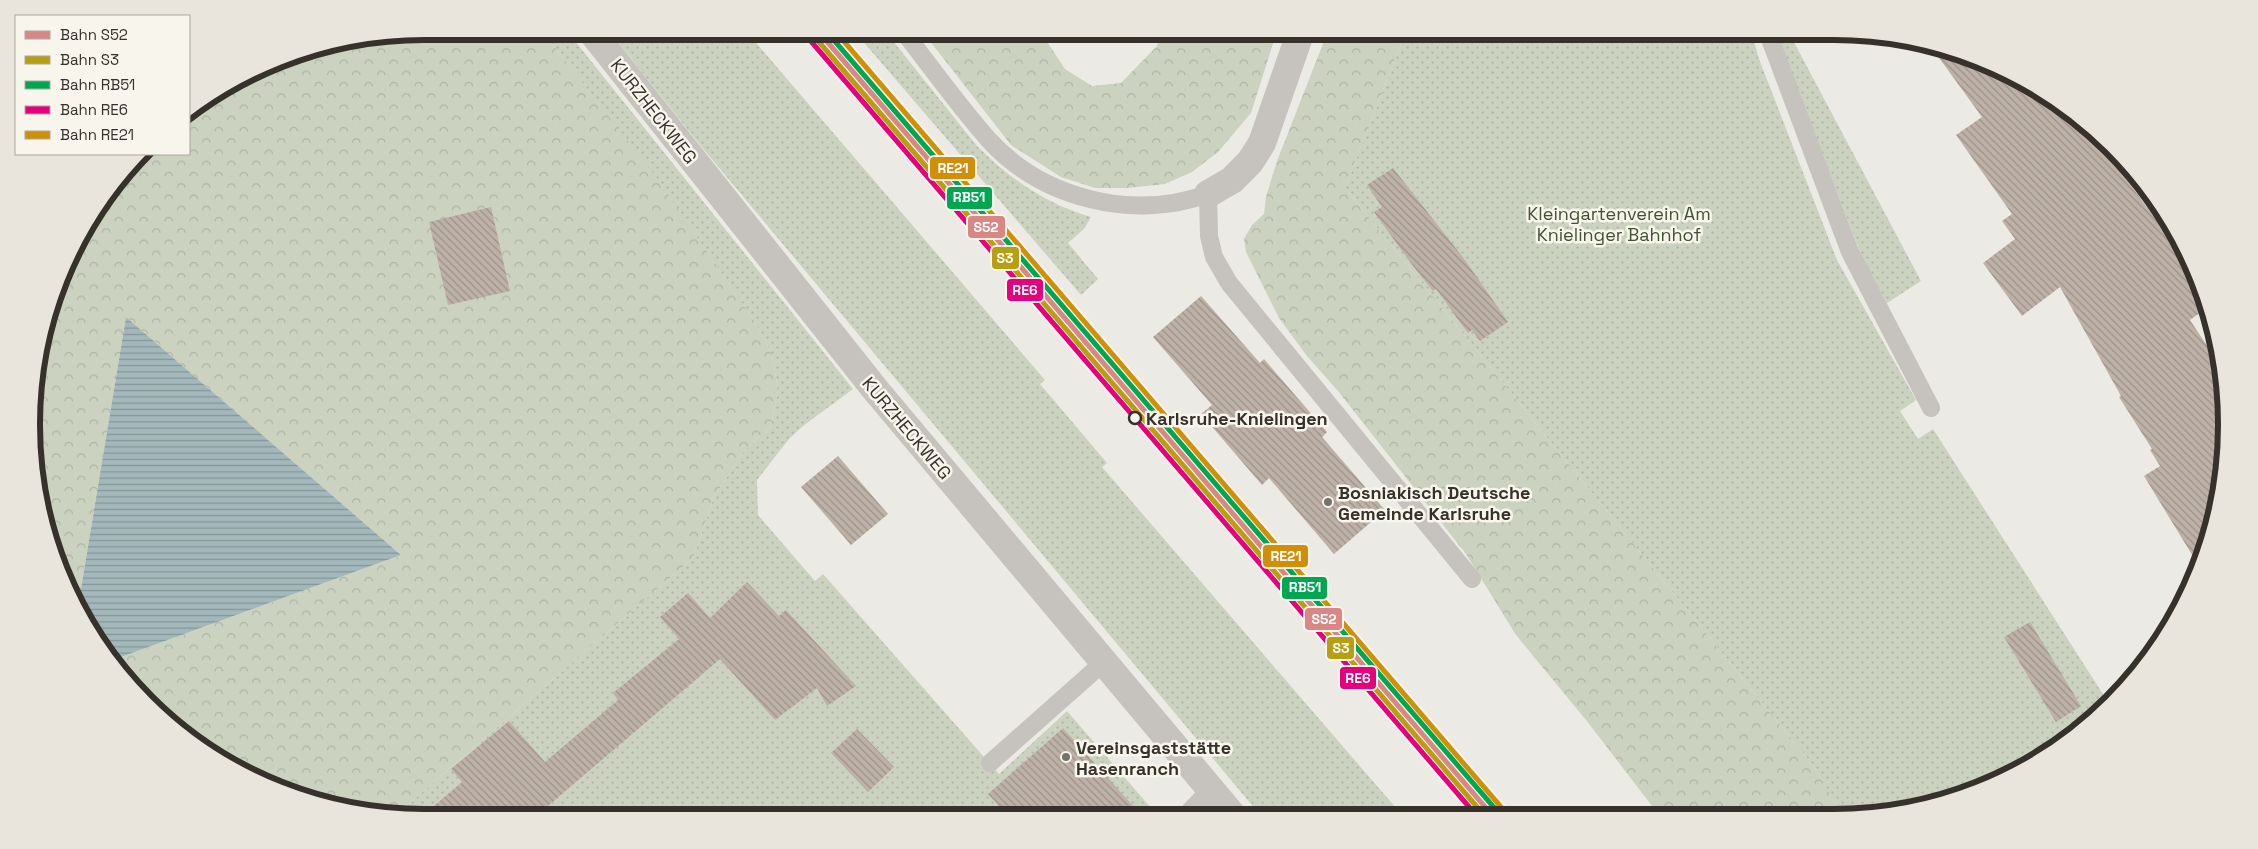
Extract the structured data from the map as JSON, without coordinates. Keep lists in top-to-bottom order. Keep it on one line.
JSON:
{"streets":{"street":["KURZHECKWEG"]},"parks":["Kleingartenverein Am Knielinger Bahnhof"],"places":["Karlsruhe-Knielingen","Bosniakisch Deutsche Gemeinde Karlsruhe","Vereinsgaststätte Hasenranch"],"lines":["rail line S52","rail line S3","rail line RB51","rail line RE6","rail line RE21"],"legend":["Bahn S52","Bahn S3","Bahn RB51","Bahn RE6","Bahn RE21"]}
